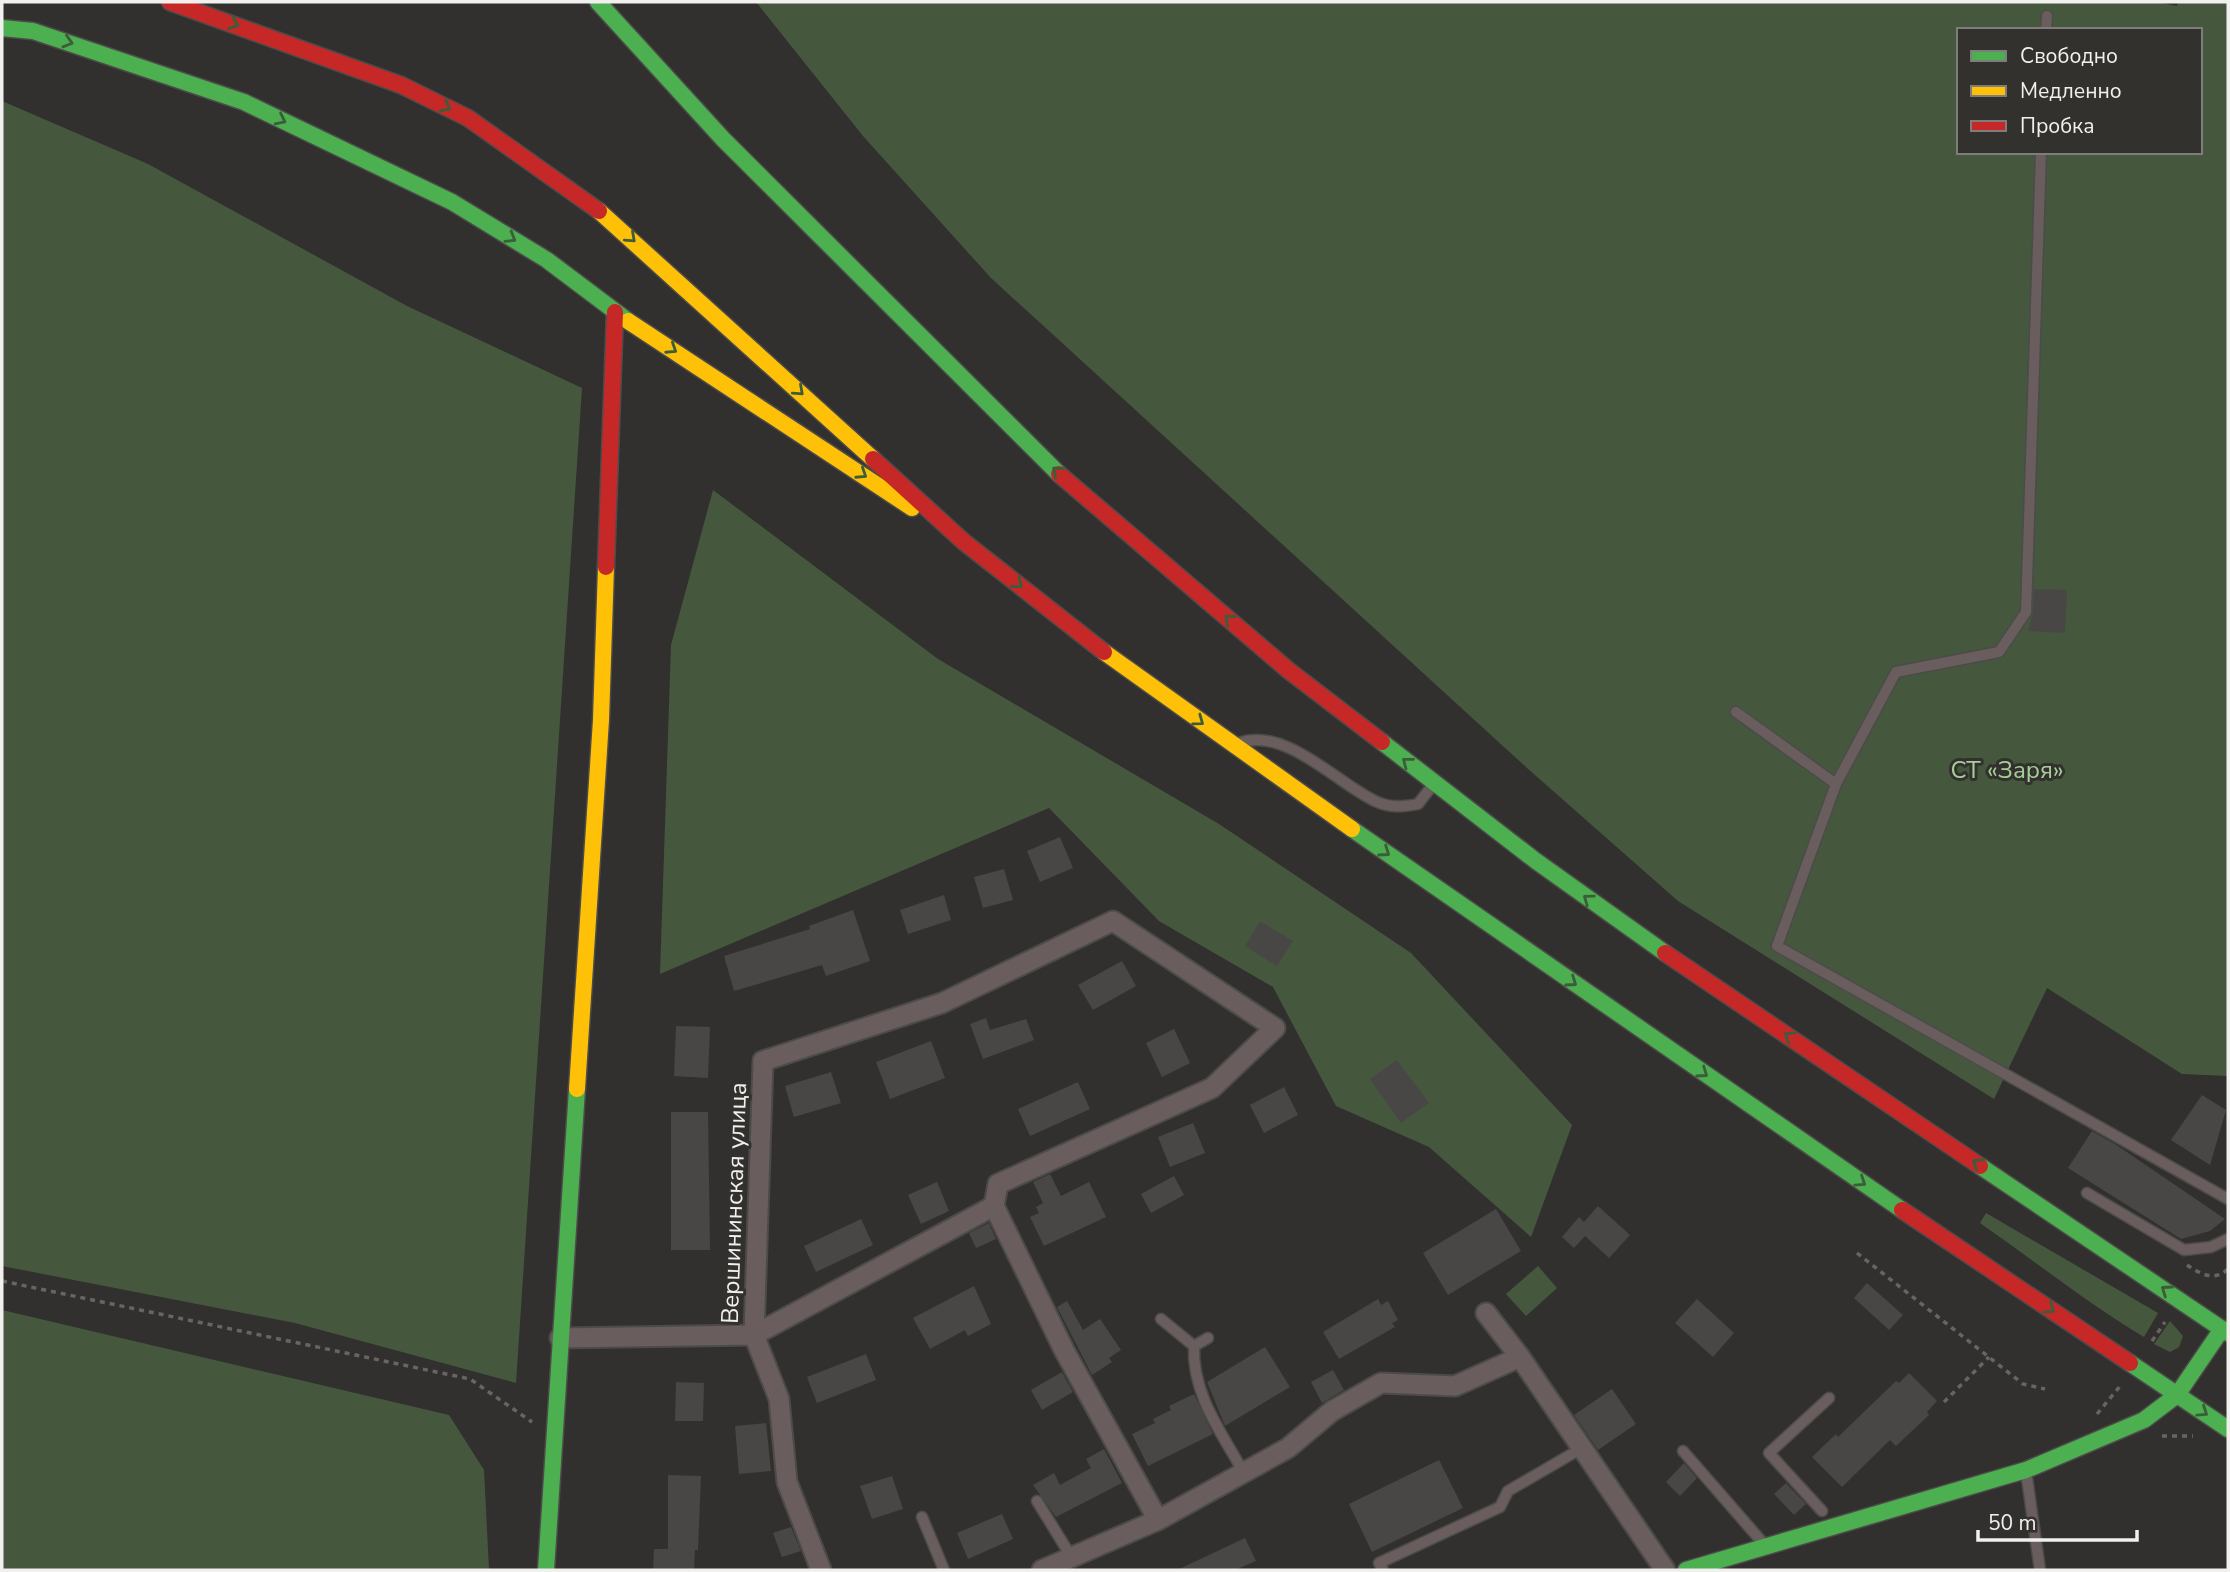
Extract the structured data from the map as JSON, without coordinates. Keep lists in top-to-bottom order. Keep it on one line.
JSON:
{"streets":{"street":["Вершининская улица"]},"parks":["СТ «Заря»"],"legend":["Свободно","Медленно","Пробка"],"scale_bar":"50 m"}
